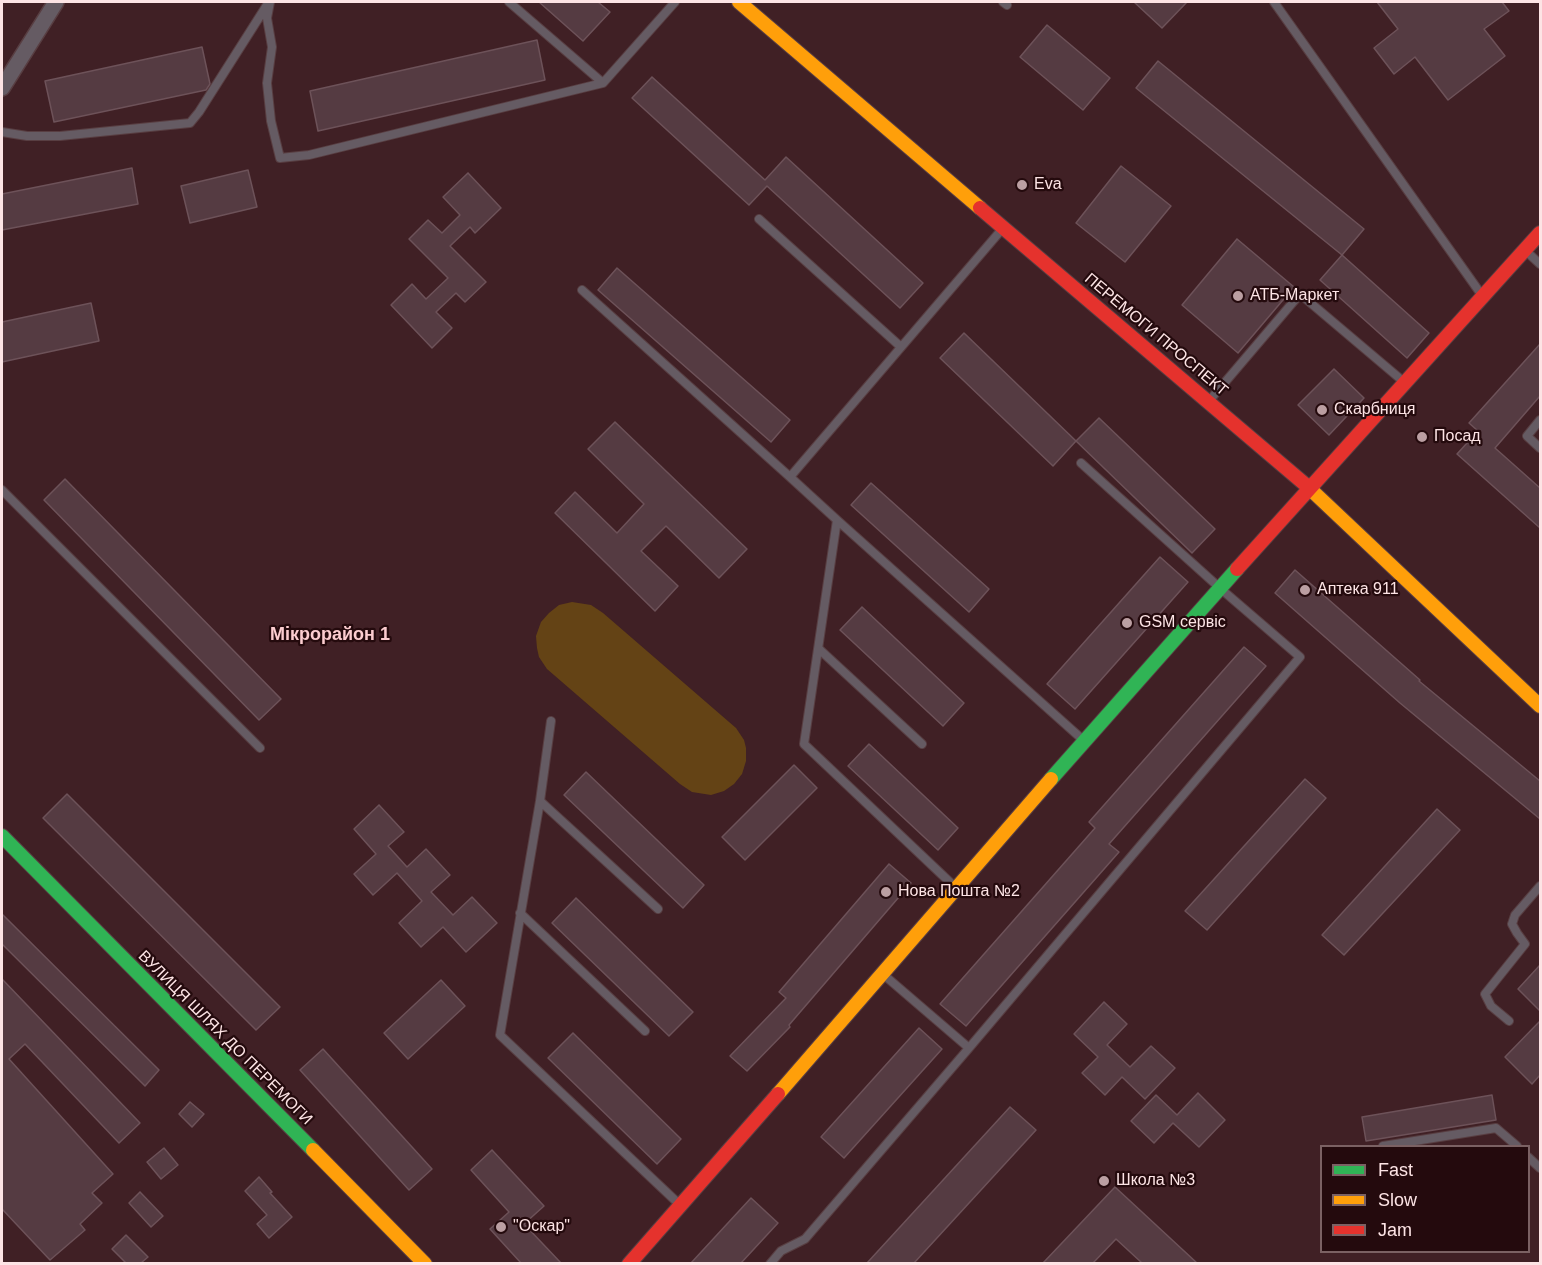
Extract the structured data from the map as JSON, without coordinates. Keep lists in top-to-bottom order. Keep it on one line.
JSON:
{"streets":{"street":["ПЕРЕМОГИ ПРОСПЕКТ","ВУЛИЦЯ ШЛЯХ ДО ПЕРЕМОГИ"]},"districts":["Мікрорайон 1"],"places":["Eva","АТБ-Маркет","Скарбниця","Посад","Аптека 911","GSM сервіс","Нова Пошта №2","Школа №3","\"Оскар\""],"legend":["Fast","Slow","Jam"]}
